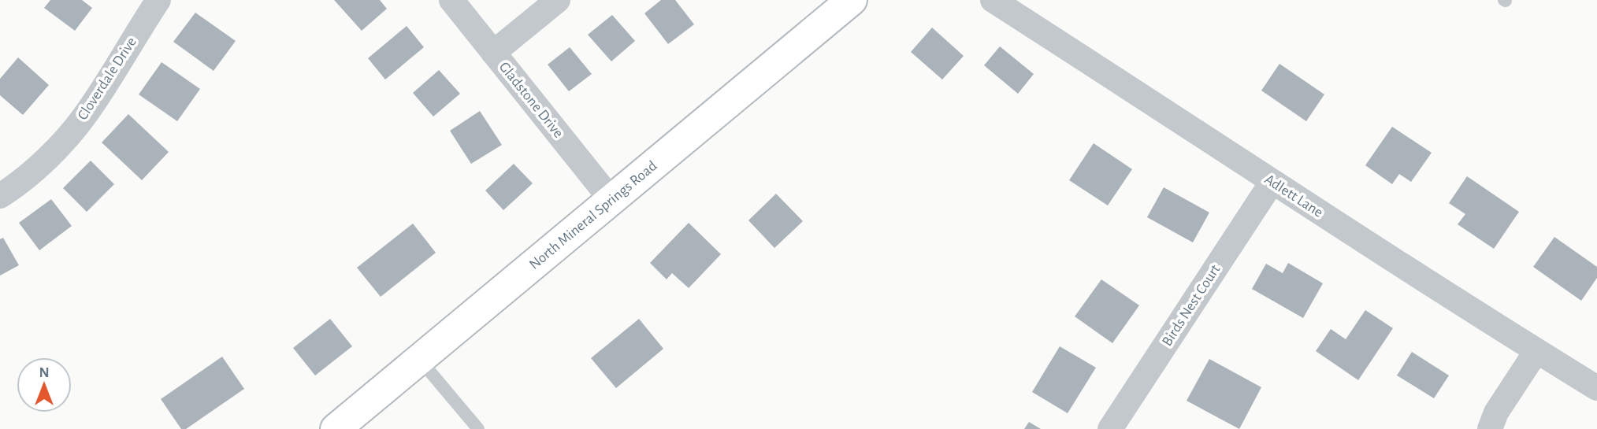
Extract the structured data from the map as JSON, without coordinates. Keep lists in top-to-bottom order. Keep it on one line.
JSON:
{"streets":{"street":["Cloverdale Drive","Gladstone Drive","Adlett Lane","North Mineral Springs Road","Birds Nest Court"]},"crossings":[["Gladstone Drive","North Mineral Springs Road"],["Adlett Lane","Birds Nest Court"]],"north":"top"}
